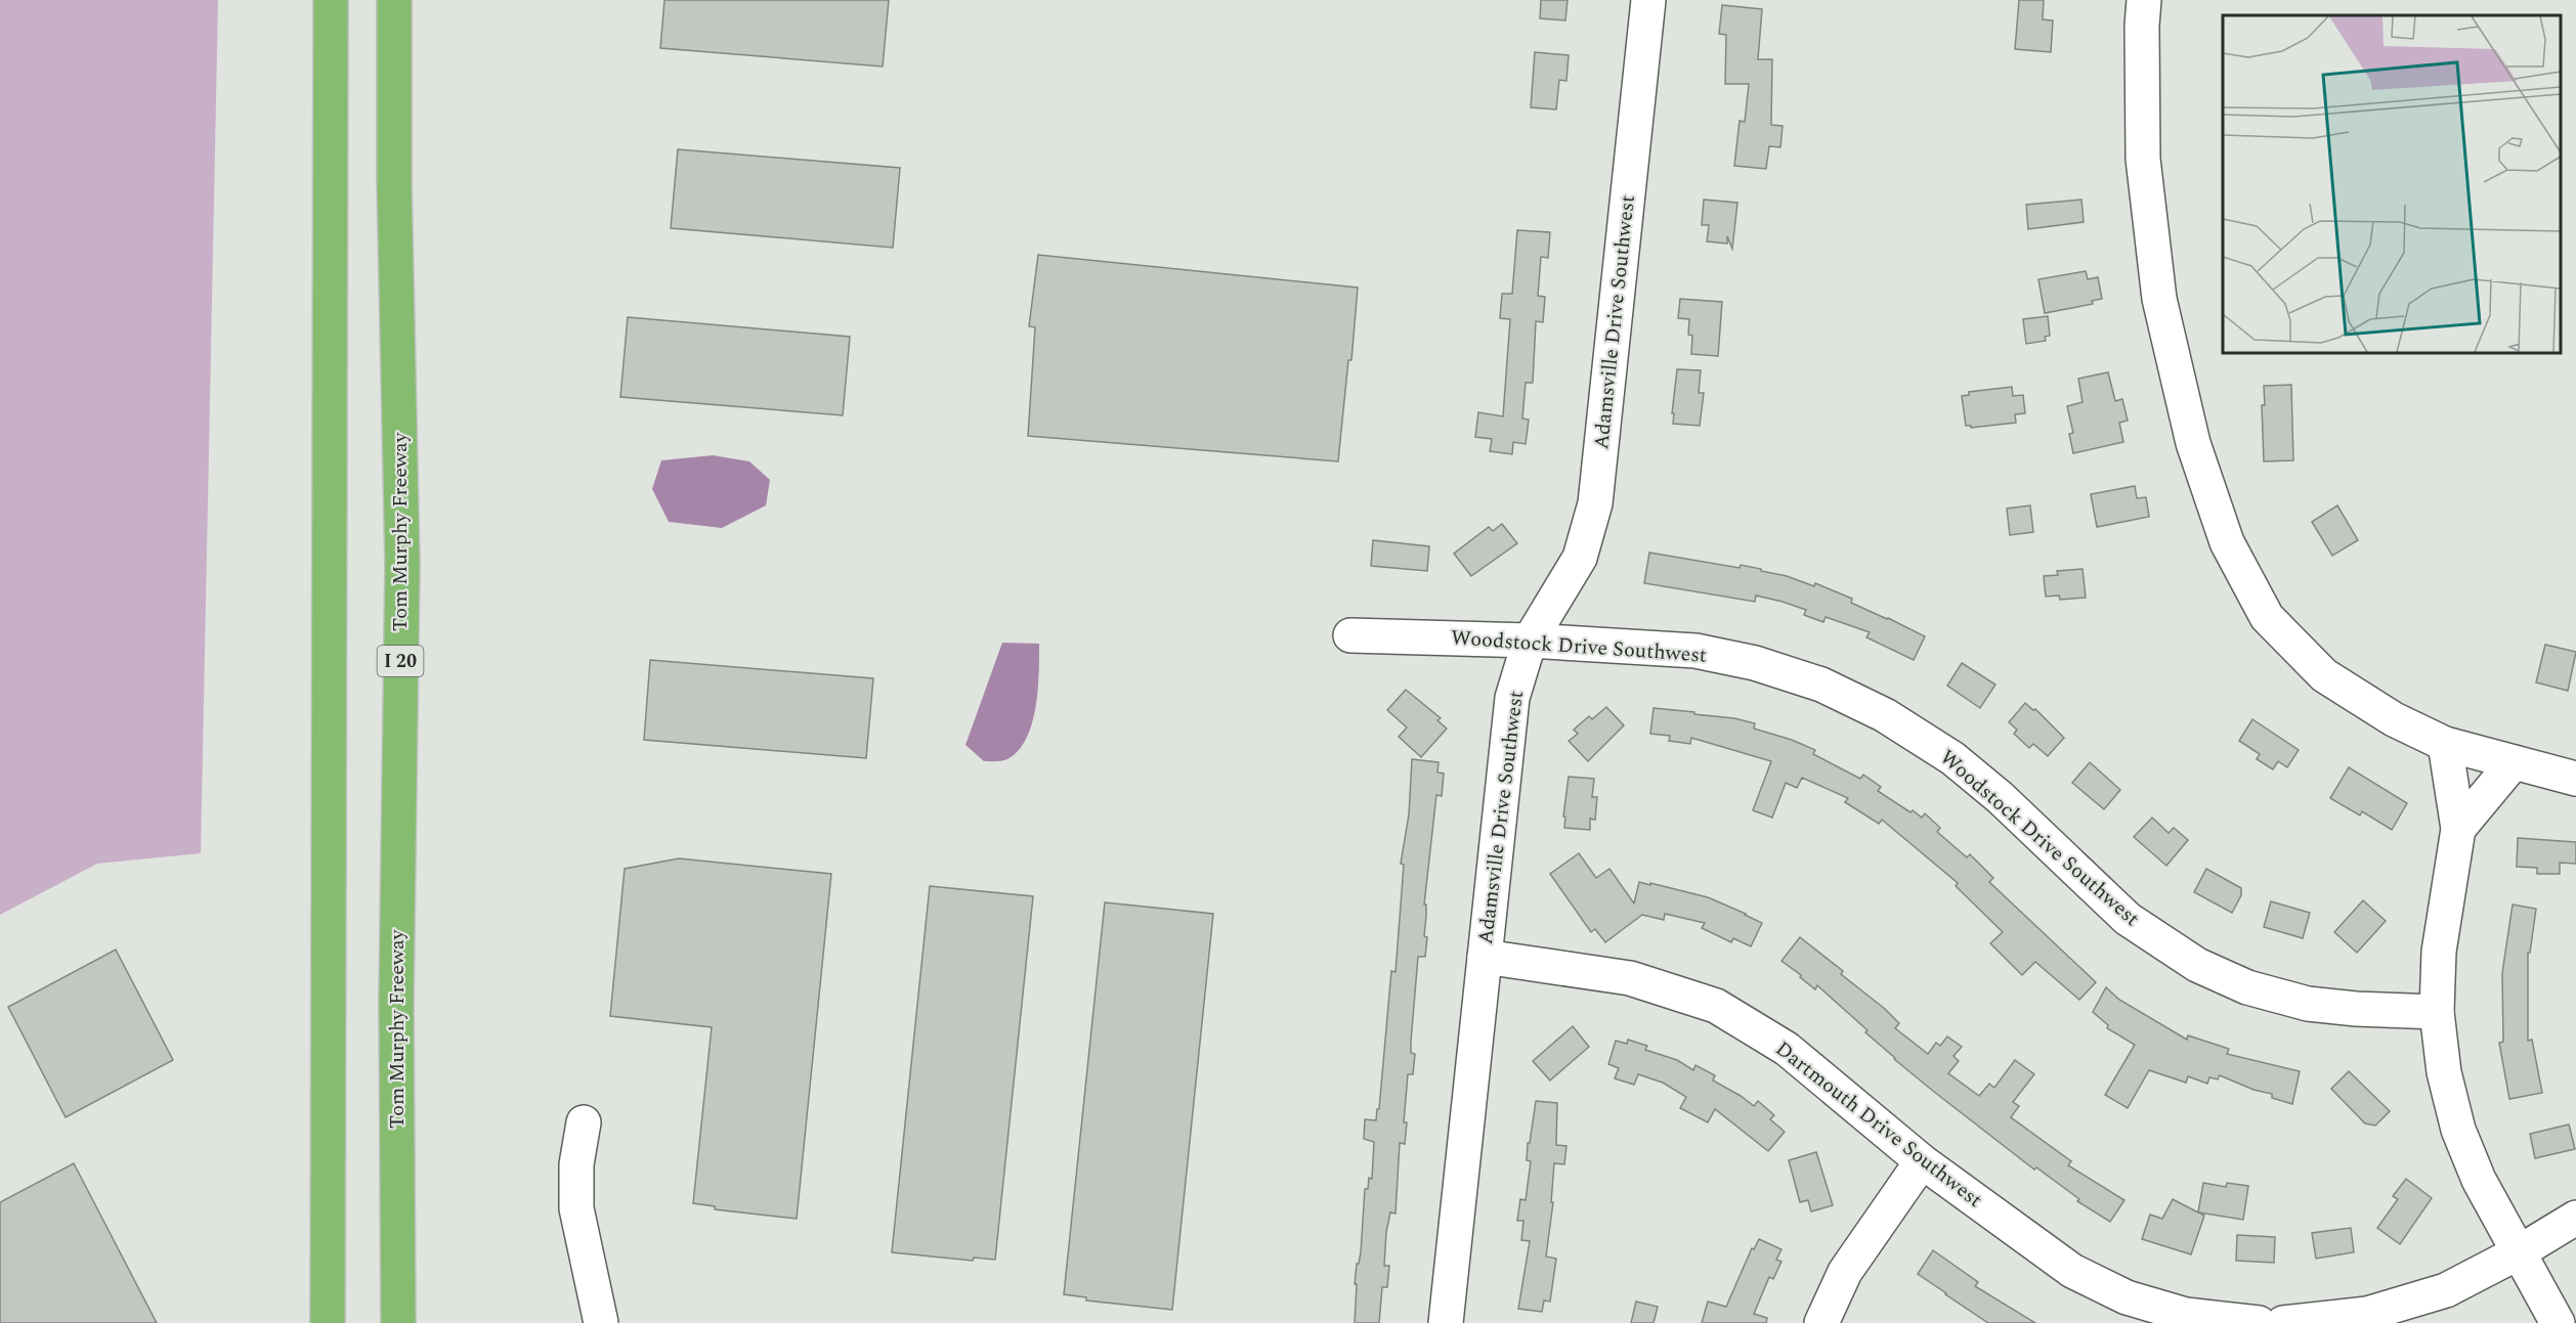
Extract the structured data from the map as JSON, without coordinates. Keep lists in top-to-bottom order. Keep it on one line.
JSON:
{"streets":{"highway":["Tom Murphy Freeway","I 20"],"street":["Adamsville Drive Southwest","Woodstock Drive Southwest","Dartmouth Drive Southwest"]},"crossings":[["Adamsville Drive Southwest","Woodstock Drive Southwest"],["Adamsville Drive Southwest","Dartmouth Drive Southwest"]]}
